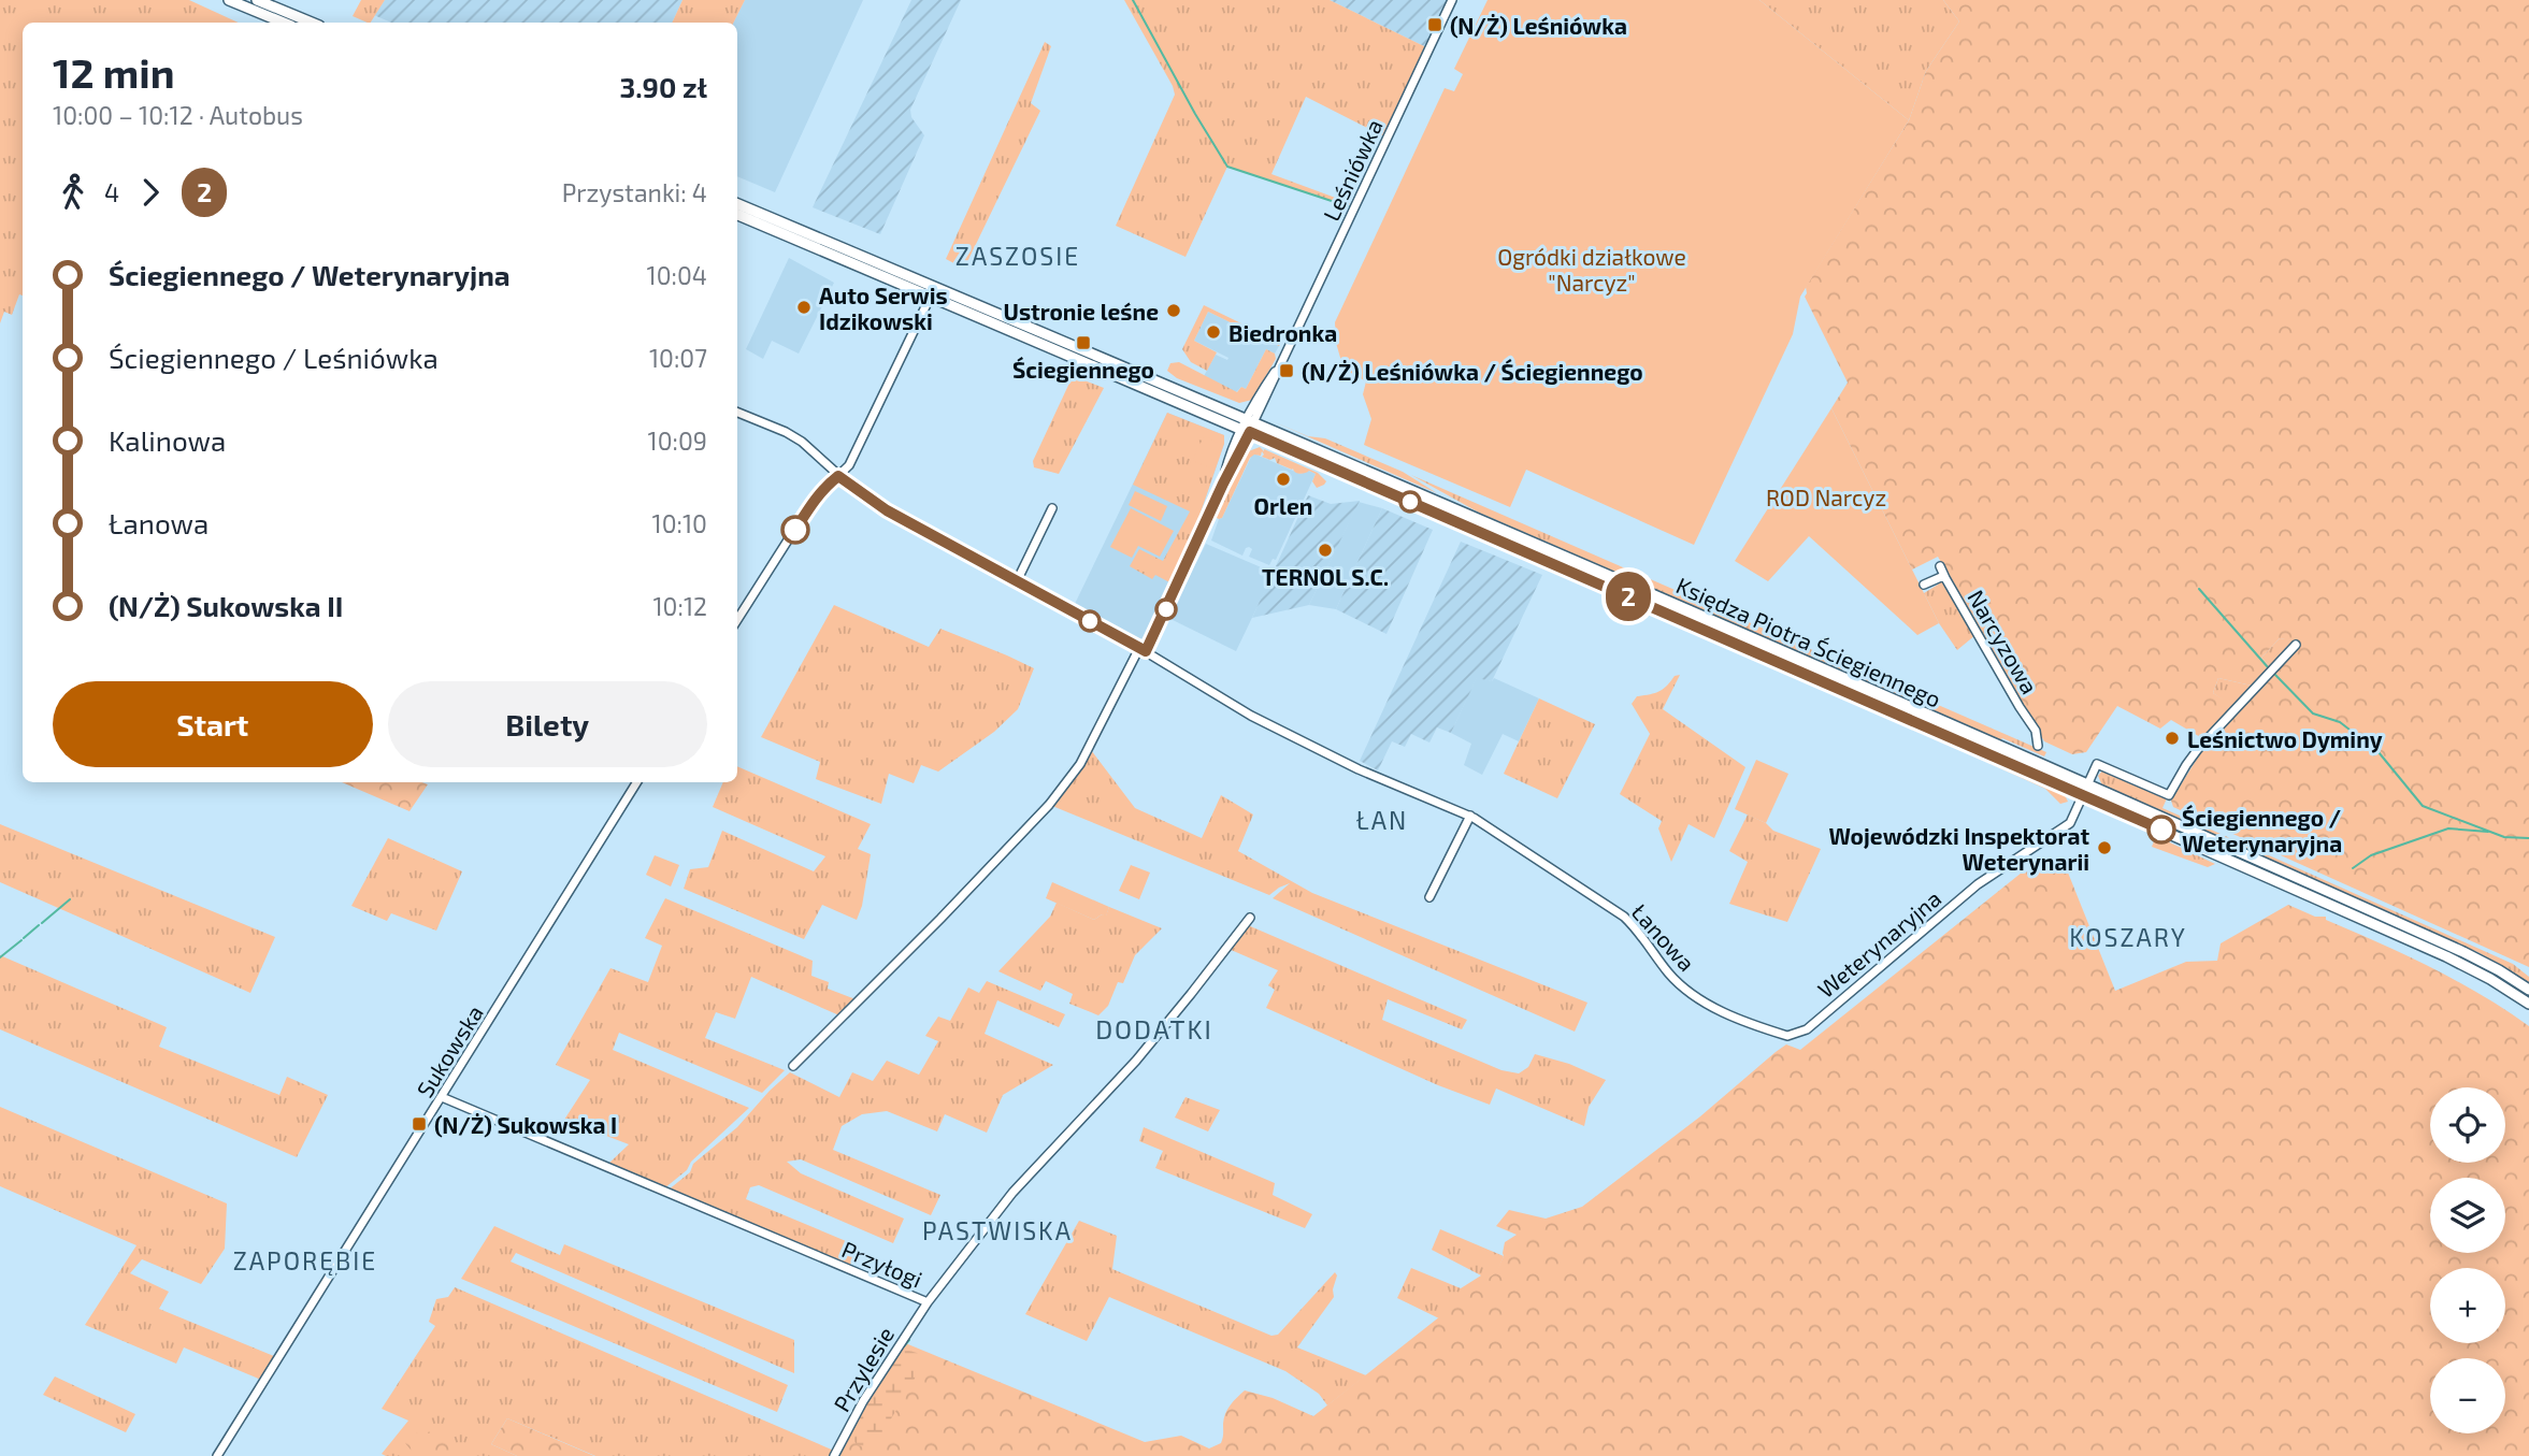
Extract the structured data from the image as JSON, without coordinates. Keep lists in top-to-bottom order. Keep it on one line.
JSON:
{"streets":{"main road":["Księdza Piotra Ściegiennego"],"street":["Leśniówka","Narcyzowa","Łanowa","Weterynaryjna","Sukowska","Przyłogi","Przylesie"]},"crossings":[["Leśniówka","Księdza Piotra Ściegiennego"],["Leśniówka","Łanowa"],["Księdza Piotra Ściegiennego","Weterynaryjna"],["Łanowa","Weterynaryjna"],["Sukowska","Przyłogi"],["Przyłogi","Przylesie"]],"districts":["ZASZOSIE","ŁAN","KOSZARY","DODATKI","PASTWISKA","ZAPORĘBIE"],"parks":["Ogródki działkowe \"Narcyz\"","ROD Narcyz"],"places":{"transit":["(N/Ż) Leśniówka","Ściegiennego","(N/Ż) Leśniówka / Ściegiennego","(N/Ż) Sukowska I"],"other":["Auto Serwis Idzikowski","Ustronie leśne","Biedronka","Orlen","TERNOL S.C.","Leśnictwo Dyminy","Ściegiennego / Weterynaryjna","Wojewódzki Inspektorat Weterynarii"]},"lines":["bus line 2"],"page":{"on_map":"2","heading":["12 min","10:00 – 10:12 · Autobus","3.90 zł"],"legs":["4","2","Przystanki: 4"],"list":[{"name":"Ściegiennego / Weterynaryjna","value":"10:04"},{"name":"Ściegiennego / Leśniówka","value":"10:07"},{"name":"Kalinowa","value":"10:09"},{"name":"Łanowa","value":"10:10"},{"name":"(N/Ż) Sukowska II","value":"10:12"}],"buttons":["Start","Bilety"],"map_buttons":["+","−"]}}
